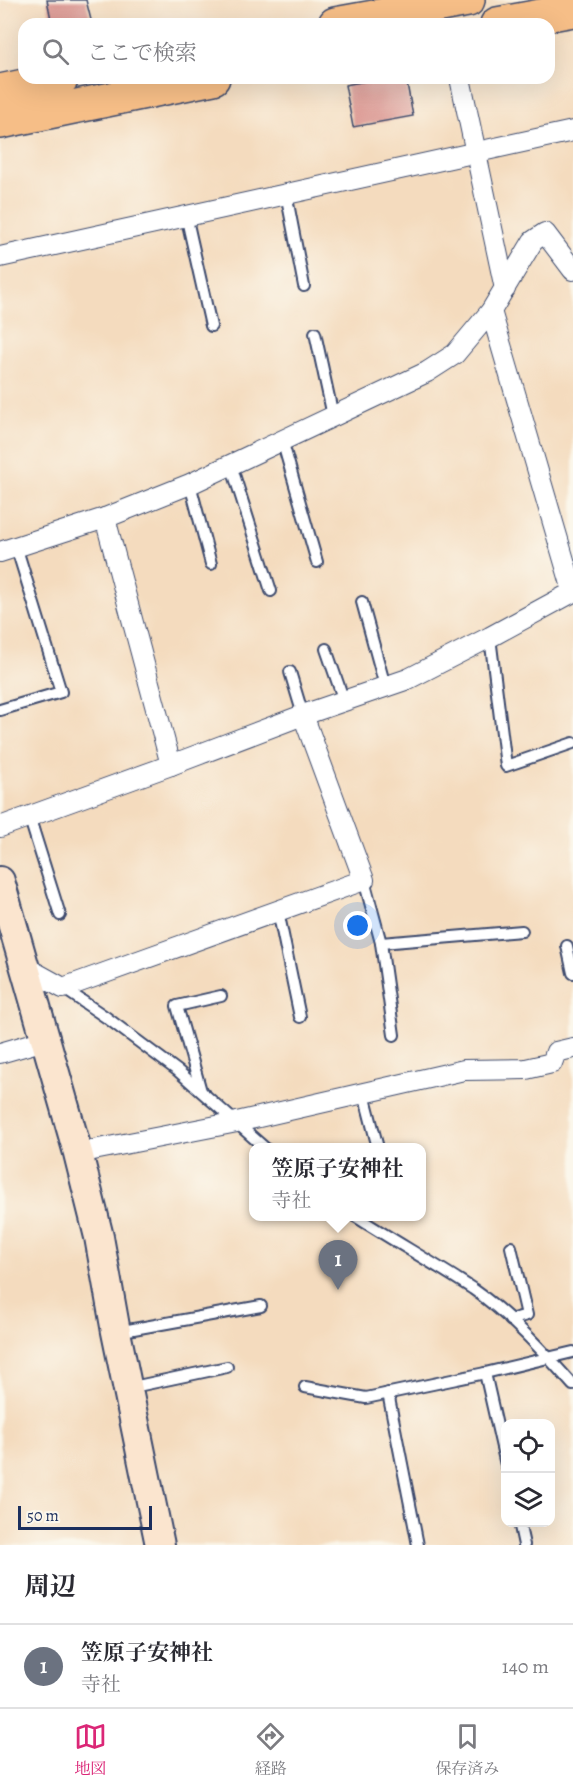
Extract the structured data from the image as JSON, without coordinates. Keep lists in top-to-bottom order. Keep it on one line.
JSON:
{"scale_bar":"50 m","page":{"search":"ここで検索","popup":["笠原子安神社","寺社"],"pins":"1","scale":"50 m","heading":"周辺","list":[{"mark":"1","name":"笠原子安神社","note":"寺社","value":"140 m"}],"nav":["地図","経路","保存済み"]}}
